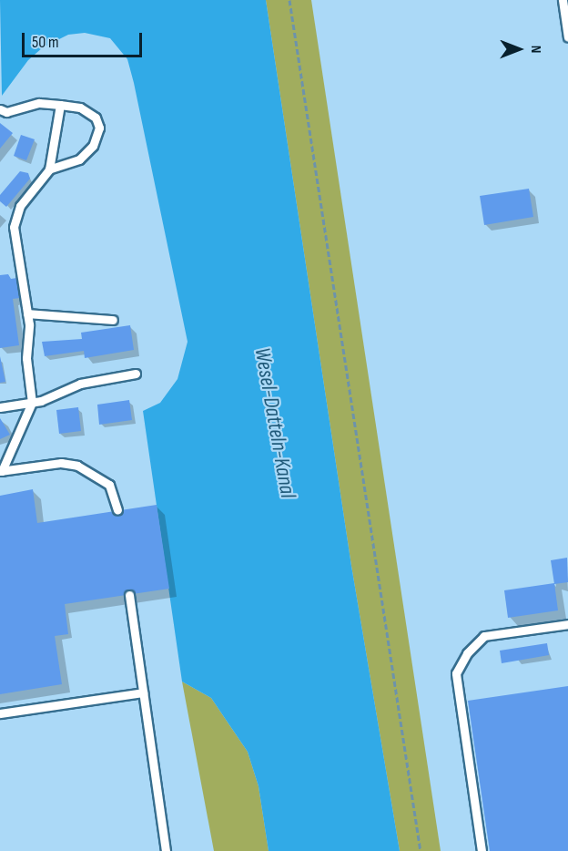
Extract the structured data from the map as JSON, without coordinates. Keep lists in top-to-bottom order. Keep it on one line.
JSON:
{"water":["Wesel-Datteln-Kanal"],"scale_bar":"50 m","north":"right"}
